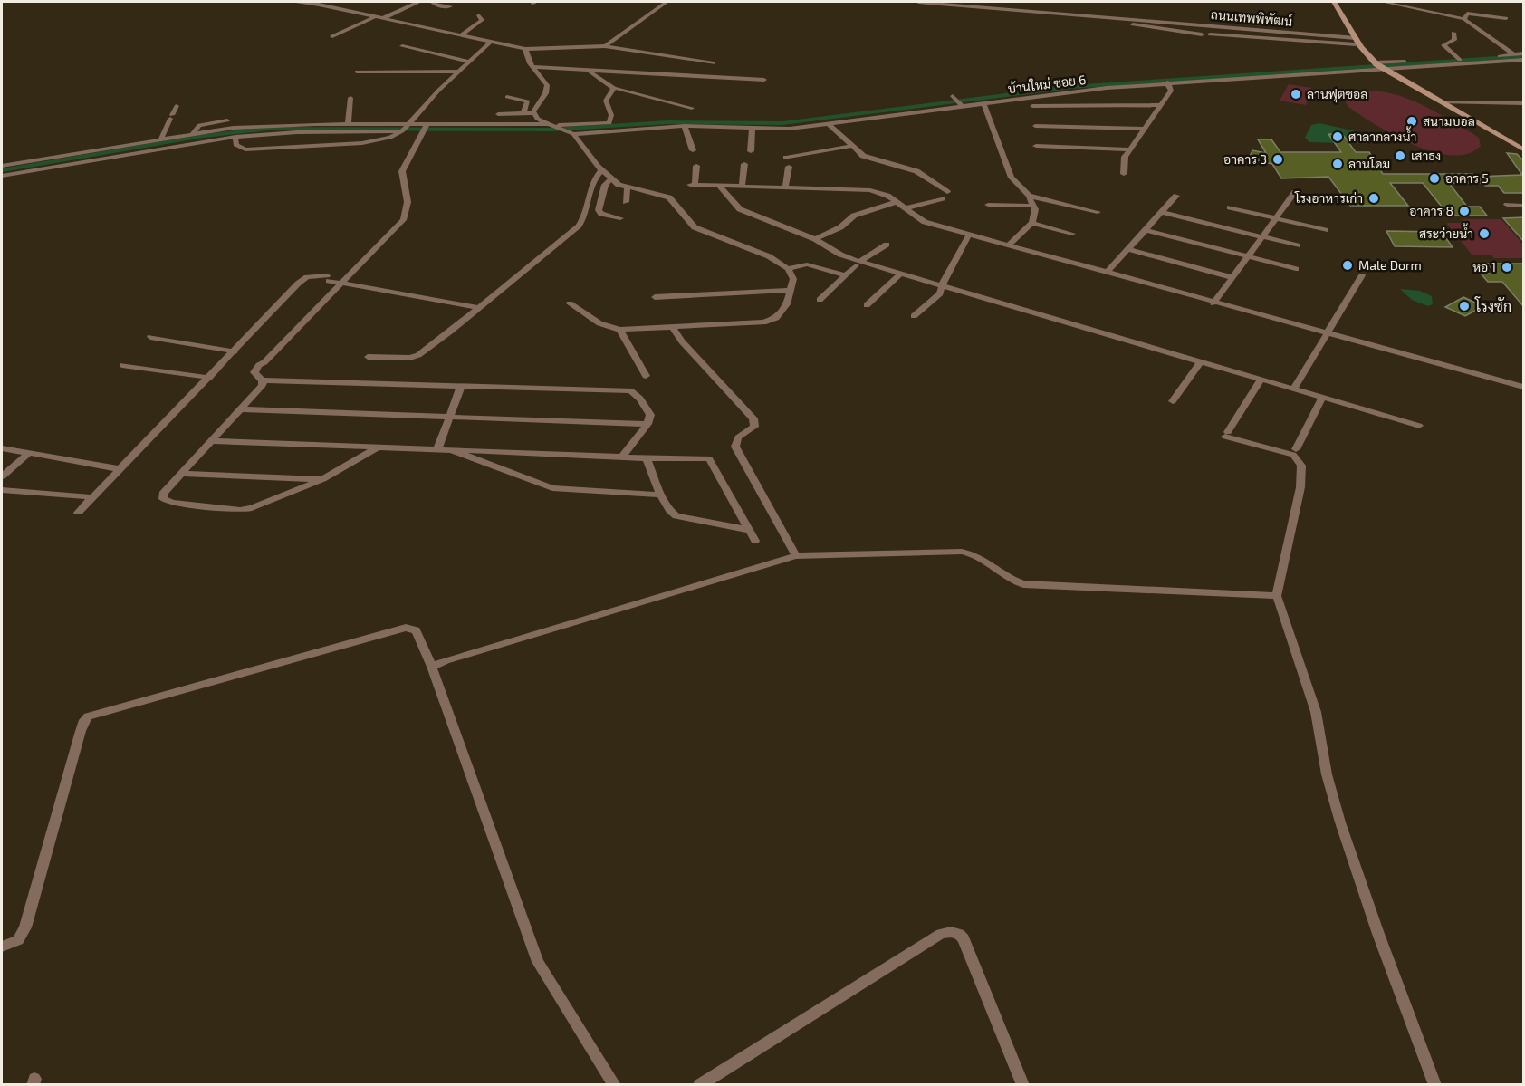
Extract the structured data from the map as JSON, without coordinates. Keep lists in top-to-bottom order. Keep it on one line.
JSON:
{"streets":{"street":["ถนนเทพพิพัฒน์","บ้านใหม่ ซอย 6"]},"places":["ลานฟุตซอล","สนามบอล","ศาลากลางน้ำ","เสาธง","อาคาร 3","ลานโดม","อาคาร 5","โรงอาหารเก่า","อาคาร 8","สระว่ายน้ำ","Male Dorm","หอ 1","โรงซัก"]}
